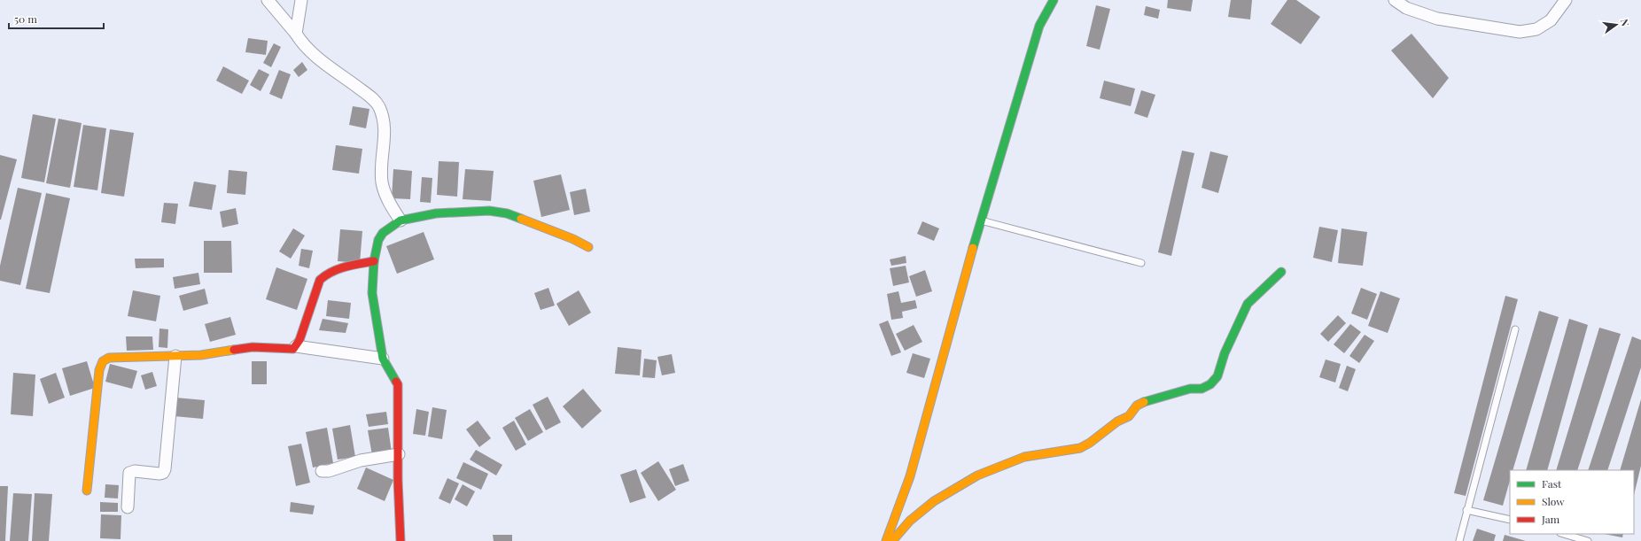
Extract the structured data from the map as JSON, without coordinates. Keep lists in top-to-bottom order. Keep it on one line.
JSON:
{"legend":["Fast","Slow","Jam"],"scale_bar":"50 m","north":"right"}
